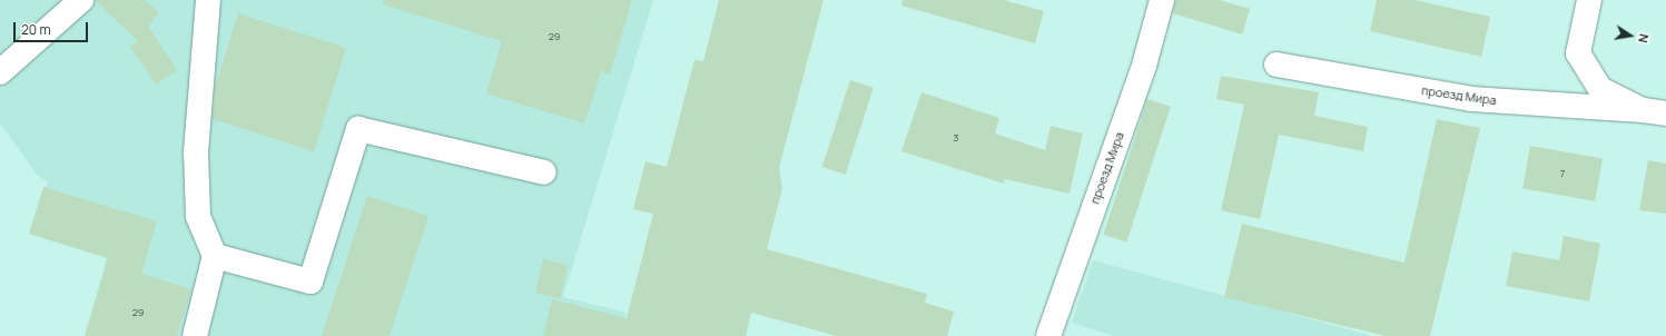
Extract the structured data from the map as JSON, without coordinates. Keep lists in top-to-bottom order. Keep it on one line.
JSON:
{"streets":{"street":["проезд Мира"]},"house_numbers":["29","3","7","29"],"scale_bar":"20 m","north":"right"}
